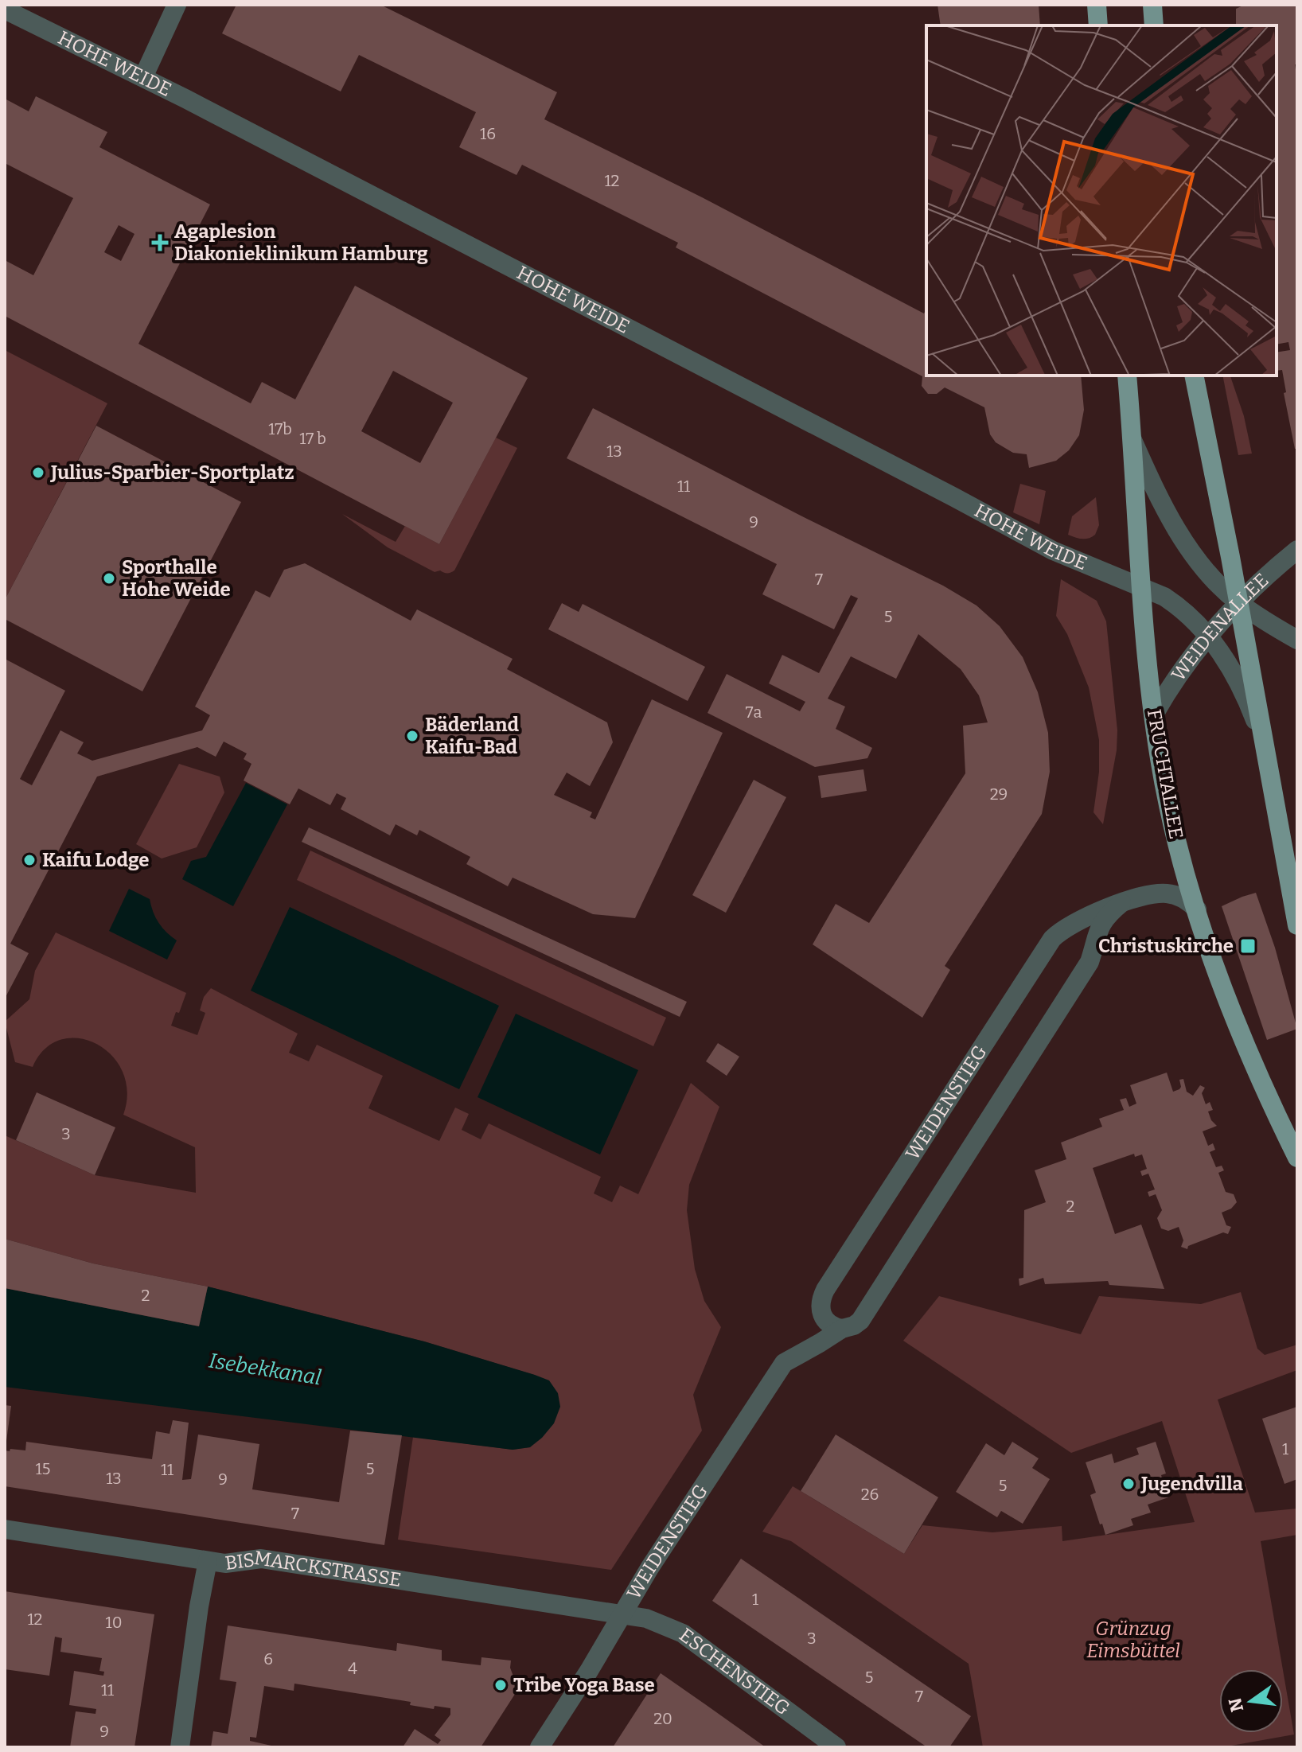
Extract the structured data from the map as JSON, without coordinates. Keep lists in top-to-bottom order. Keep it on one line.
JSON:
{"streets":{"main road":["FRUCHTALLEE"],"street":["HOHE WEIDE","WEIDENALLEE","WEIDENSTIEG","BISMARCKSTRASSE","ESCHENSTIEG"]},"crossings":[["HOHE WEIDE","FRUCHTALLEE"],["WEIDENALLEE","FRUCHTALLEE"],["FRUCHTALLEE","WEIDENSTIEG"],["WEIDENSTIEG","BISMARCKSTRASSE"],["WEIDENSTIEG","ESCHENSTIEG"],["BISMARCKSTRASSE","ESCHENSTIEG"]],"water":["Isebekkanal"],"parks":["Grünzug Eimsbüttel"],"places":{"health":["Agaplesion Diakonieklinikum Hamburg"],"other":["Julius-Sparbier-Sportplatz","Sporthalle Hohe Weide","Bäderland Kaifu-Bad","Kaifu Lodge","Jugendvilla","Tribe Yoga Base"],"transit":["Christuskirche"]},"house_numbers":["16","12","17b","17 b","13","11","9","7","5","7a","29","3","2","2","1","15","5","11","13","9","5","26","7","1","12","10","3","6","4","5","11","7","20","9"],"north":"left"}
